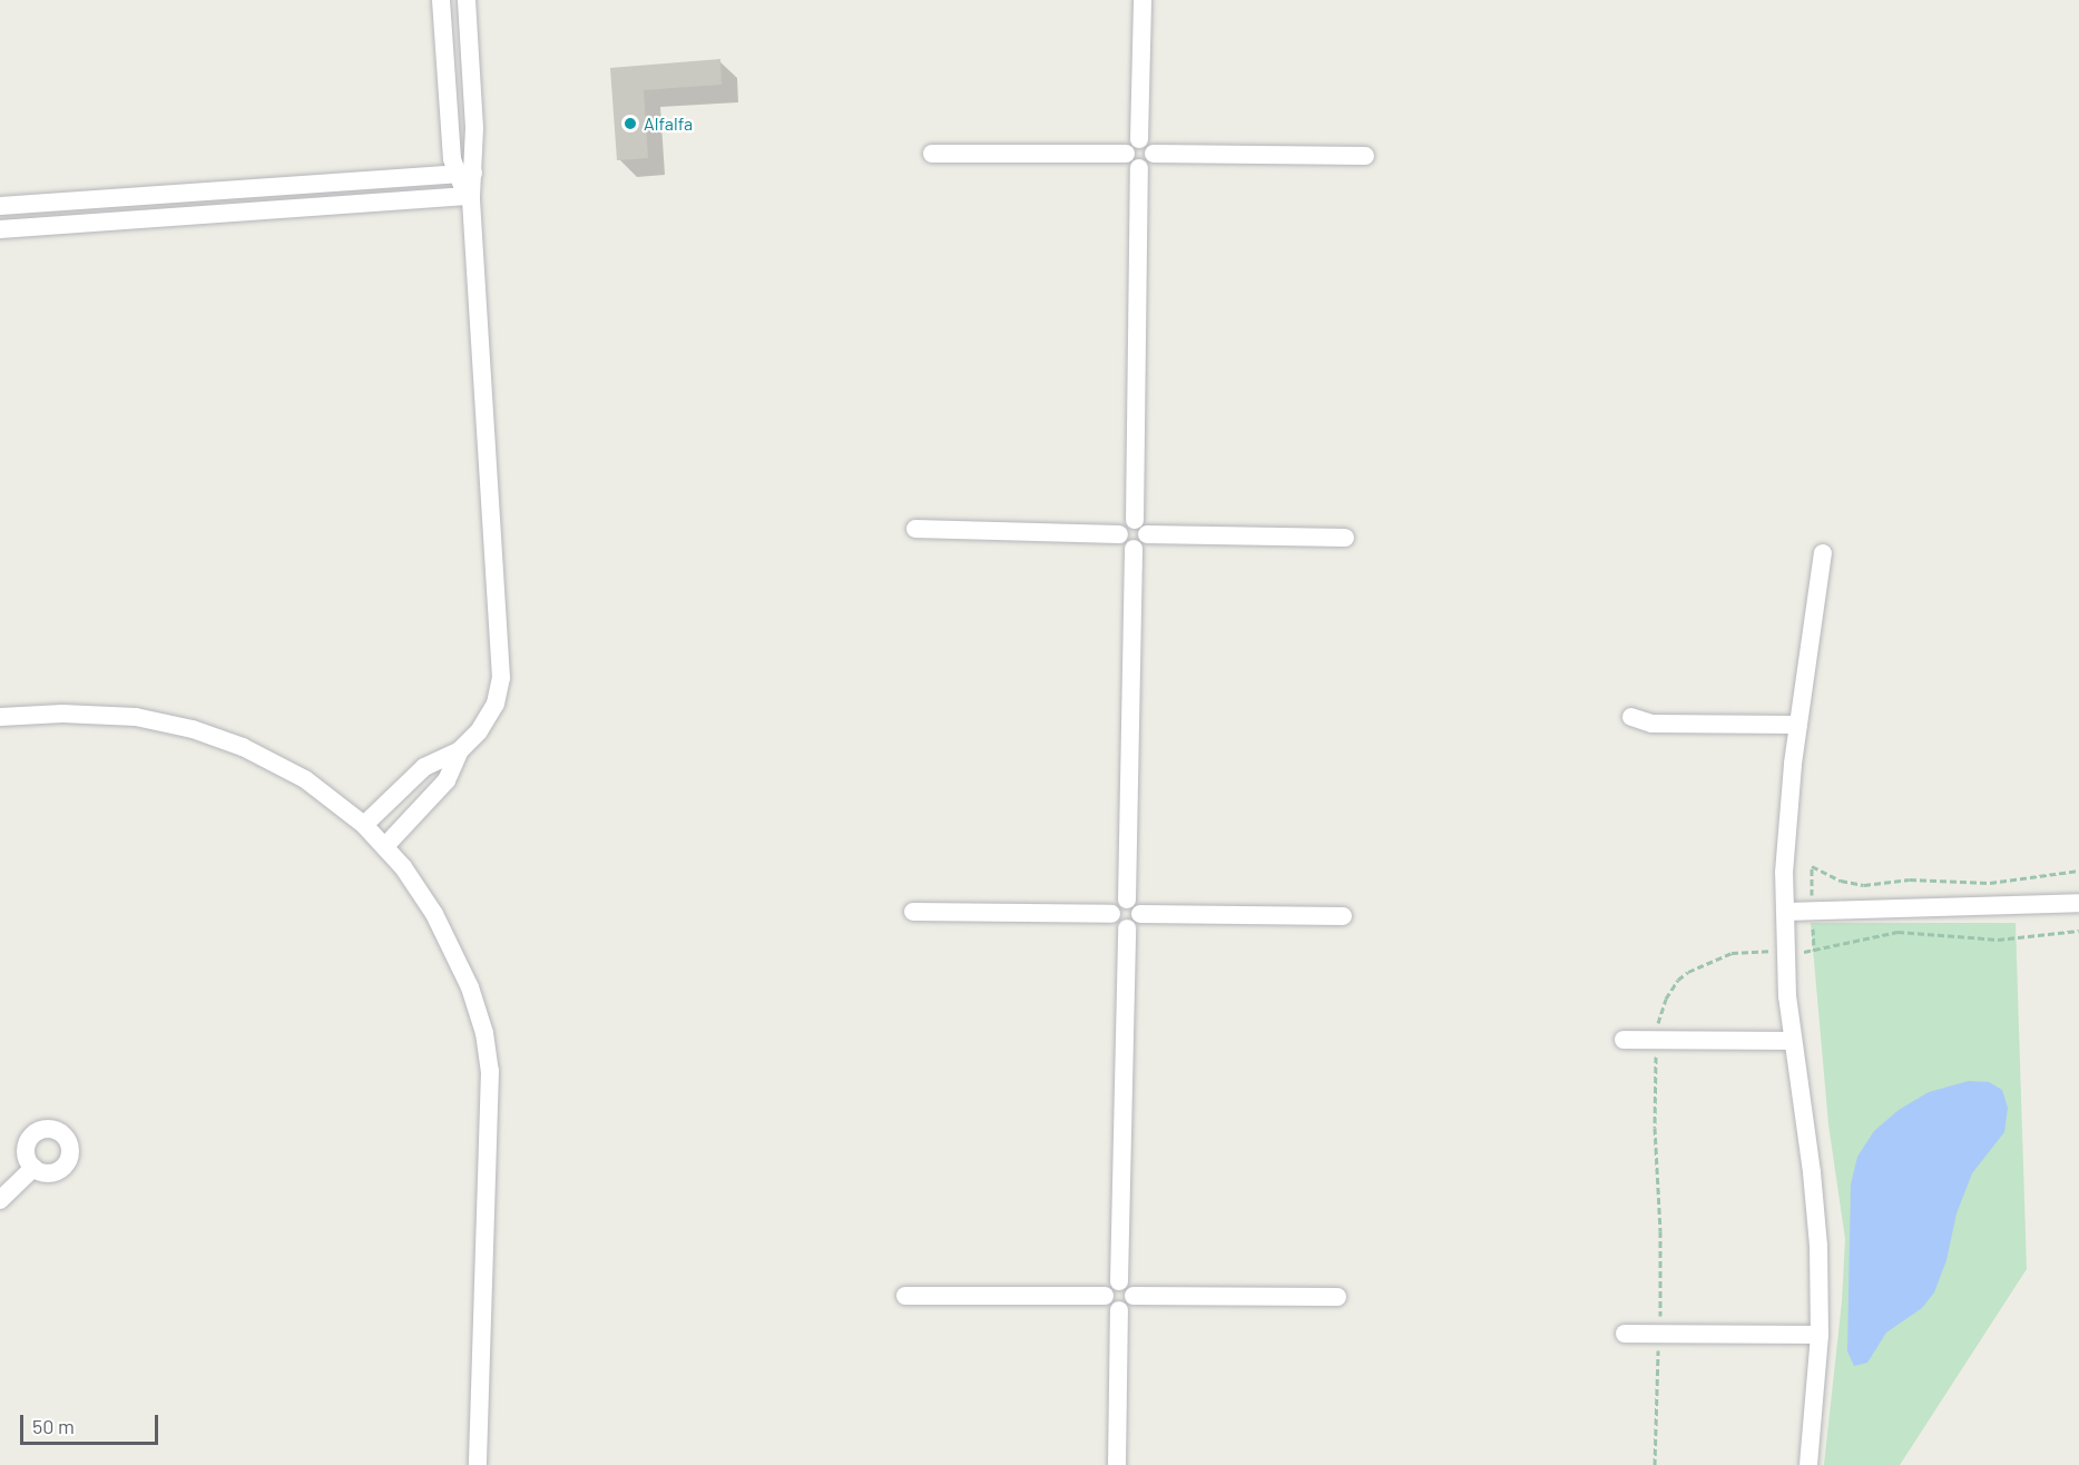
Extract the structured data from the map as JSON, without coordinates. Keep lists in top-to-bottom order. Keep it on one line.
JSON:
{"places":["Alfalfa"],"scale_bar":"50 m"}
